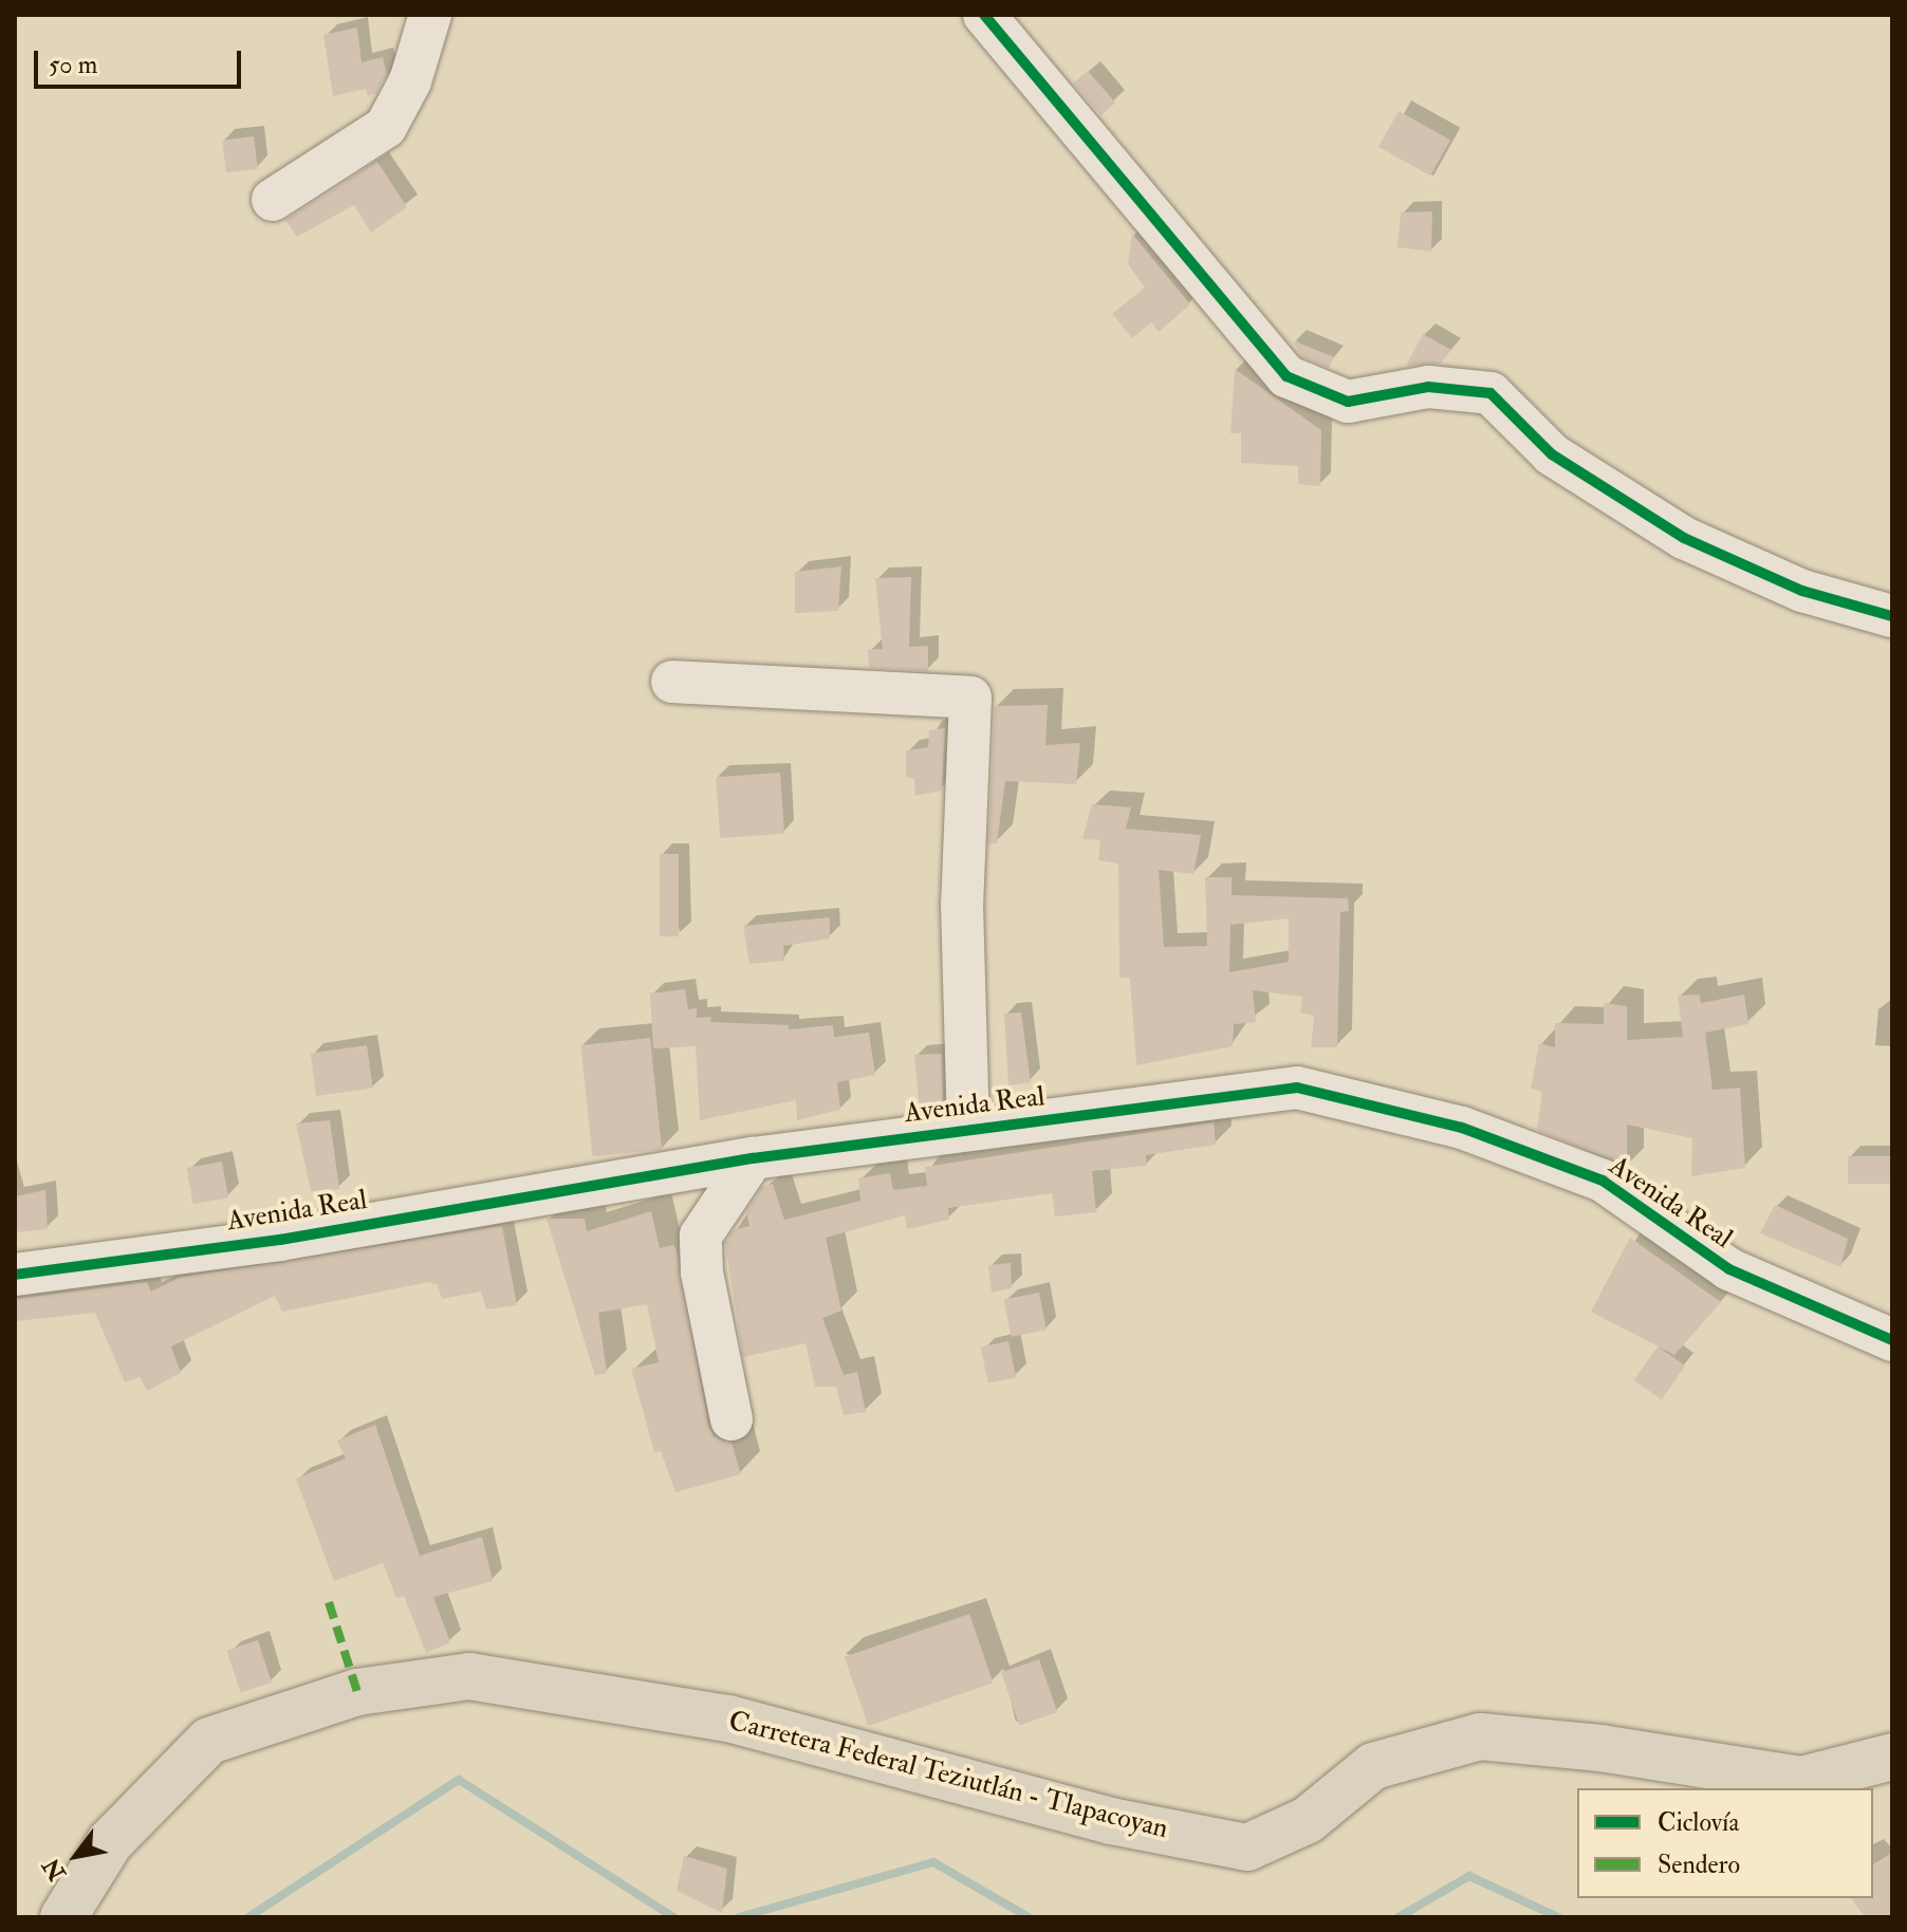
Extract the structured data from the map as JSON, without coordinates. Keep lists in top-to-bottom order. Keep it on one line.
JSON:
{"streets":{"main road":["Carretera Federal Teziutlán - Tlapacoyan"],"street":["Avenida Real"]},"legend":["Ciclovía","Sendero"],"scale_bar":"50 m","north":"bottom left"}
